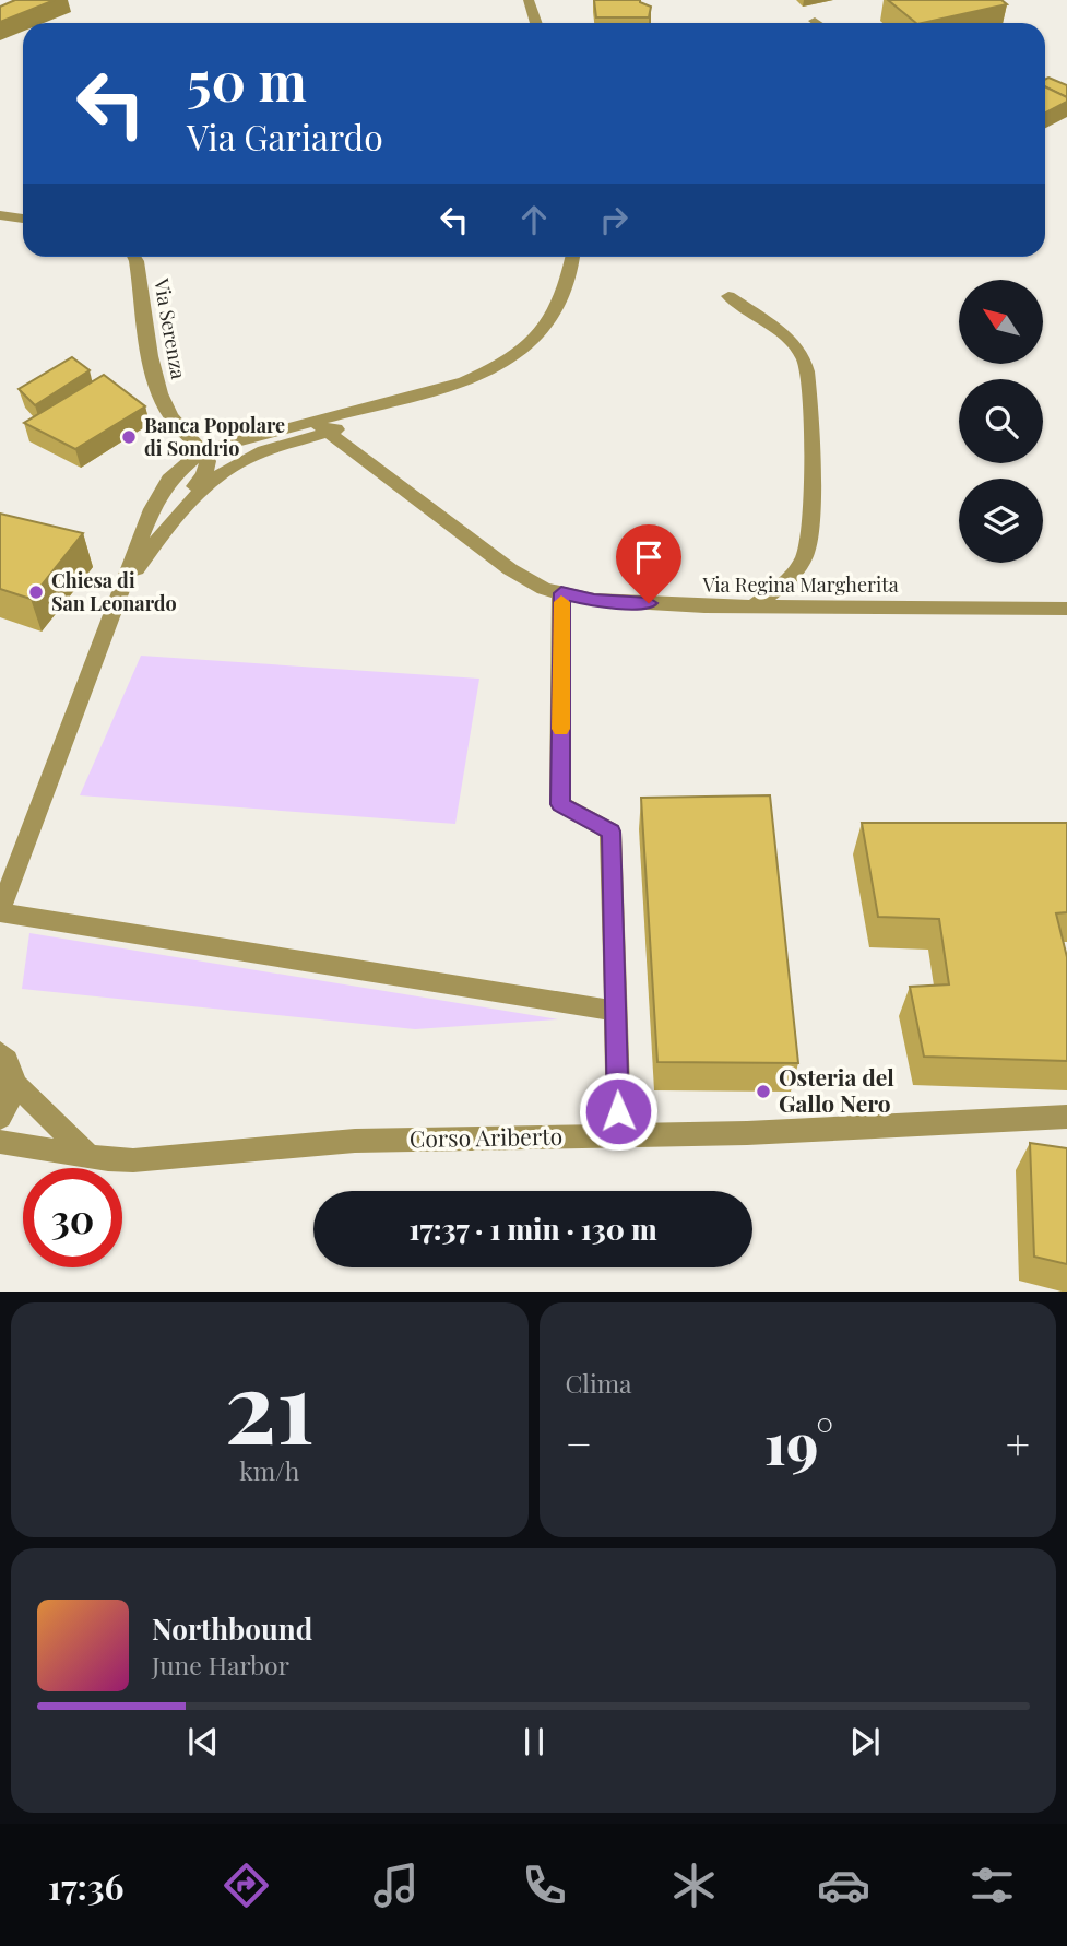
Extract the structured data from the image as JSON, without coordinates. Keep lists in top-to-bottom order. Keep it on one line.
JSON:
{"streets":{"street":["Via Serenza","Via Regina Margherita","Corso Ariberto"]},"places":["Banca Popolare di Sondrio","Chiesa di San Leonardo","Osteria del Gallo Nero"],"north":"top left","page":{"turn":["50 m","Via Gariardo"],"limit":"30","trip":"17:37 · 1 min · 130 m","tile":[["21","km/h"],"Clima"],"heat":["−","19°","+"],"song":["Northbound","June Harbor"],"tabs":"17:36"}}
